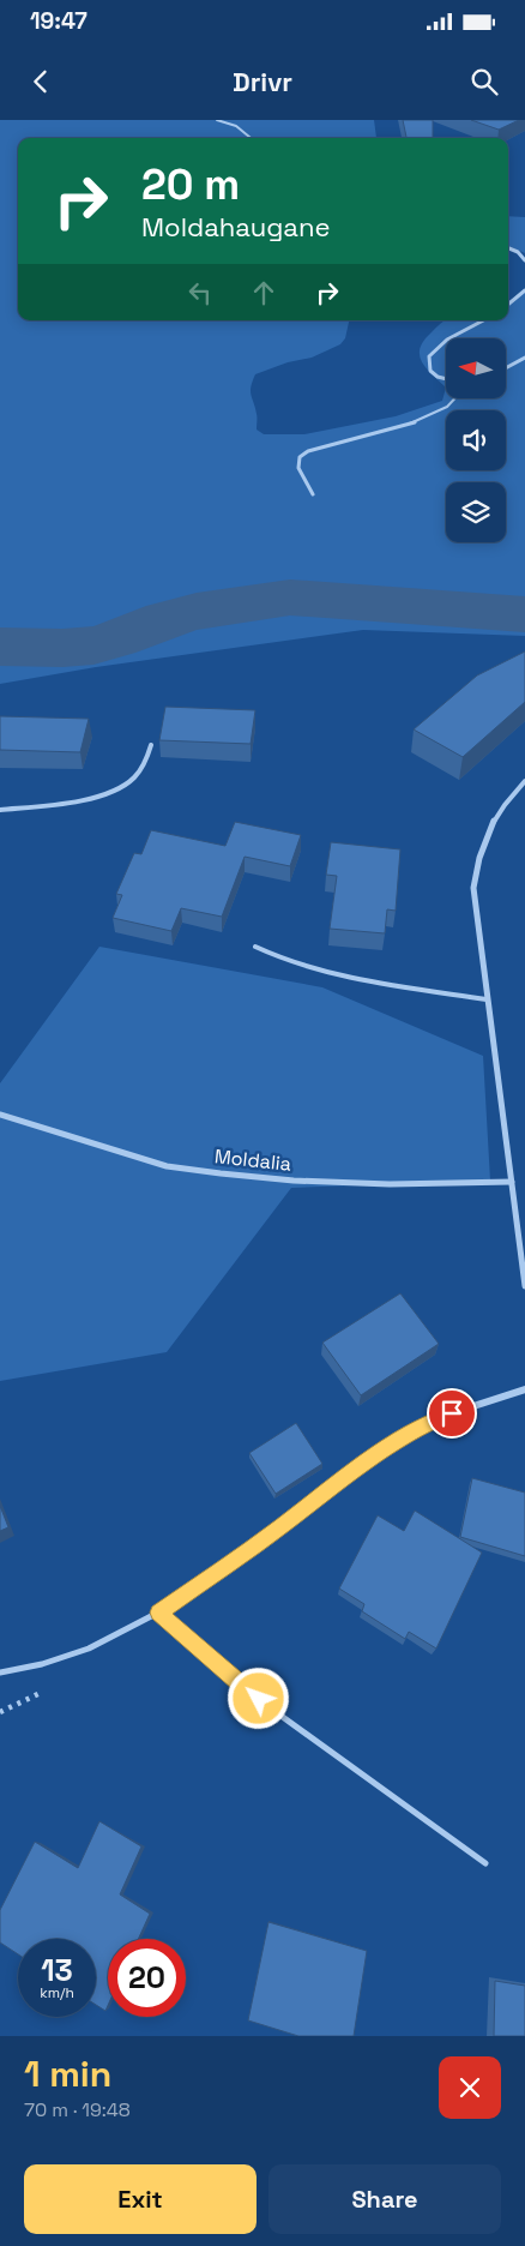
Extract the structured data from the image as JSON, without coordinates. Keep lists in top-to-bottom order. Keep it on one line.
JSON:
{"streets":{"street":["Moldalia"]},"north":"left","page":{"status":"19:47","header":"Drivr","turn":["20 m","Moldahaugane"],"speed":"13 km/h","limit":"20","heading":["1 min","70 m · 19:48"],"buttons":["Exit","Share"]}}
